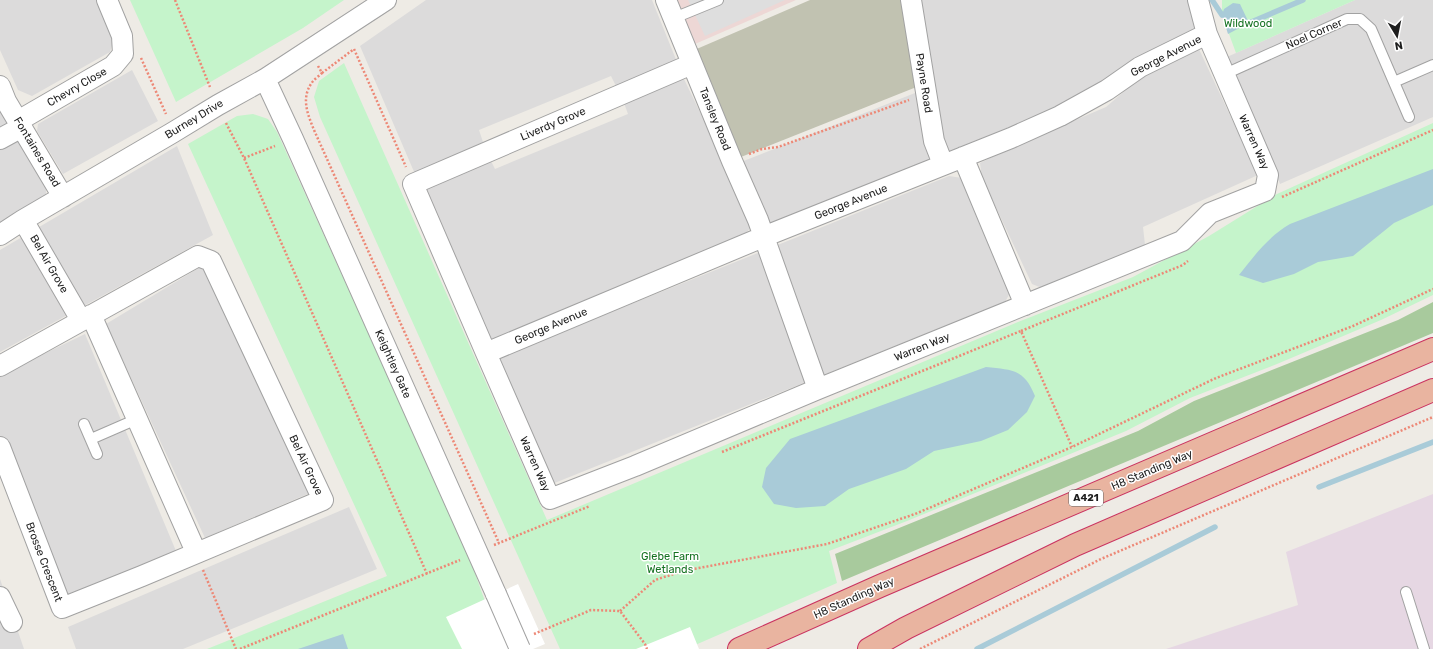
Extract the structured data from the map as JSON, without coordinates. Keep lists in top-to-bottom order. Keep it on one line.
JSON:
{"streets":{"highway":["H8 Standing Way","A421"],"street":["George Avenue","Payne Road","Chevry Close","Burney Drive","Tansley Road","Liverdy Grove","Warren Way","Fontaines Road","Bel Air Grove","Keightley Gate","Brosse Crescent"],"lane":["Noel Corner"]},"crossings":[["Noel Corner","Warren Way"],["George Avenue","Payne Road"],["George Avenue","Tansley Road"],["George Avenue","Warren Way"],["Chevry Close","Fontaines Road"],["Burney Drive","Fontaines Road"],["Burney Drive","Bel Air Grove"],["Burney Drive","Keightley Gate"],["Tansley Road","Liverdy Grove"],["Liverdy Grove","Warren Way"],["Bel Air Grove","Brosse Crescent"]],"parks":["Wildwood","Glebe Farm Wetlands"],"north":"bottom"}
